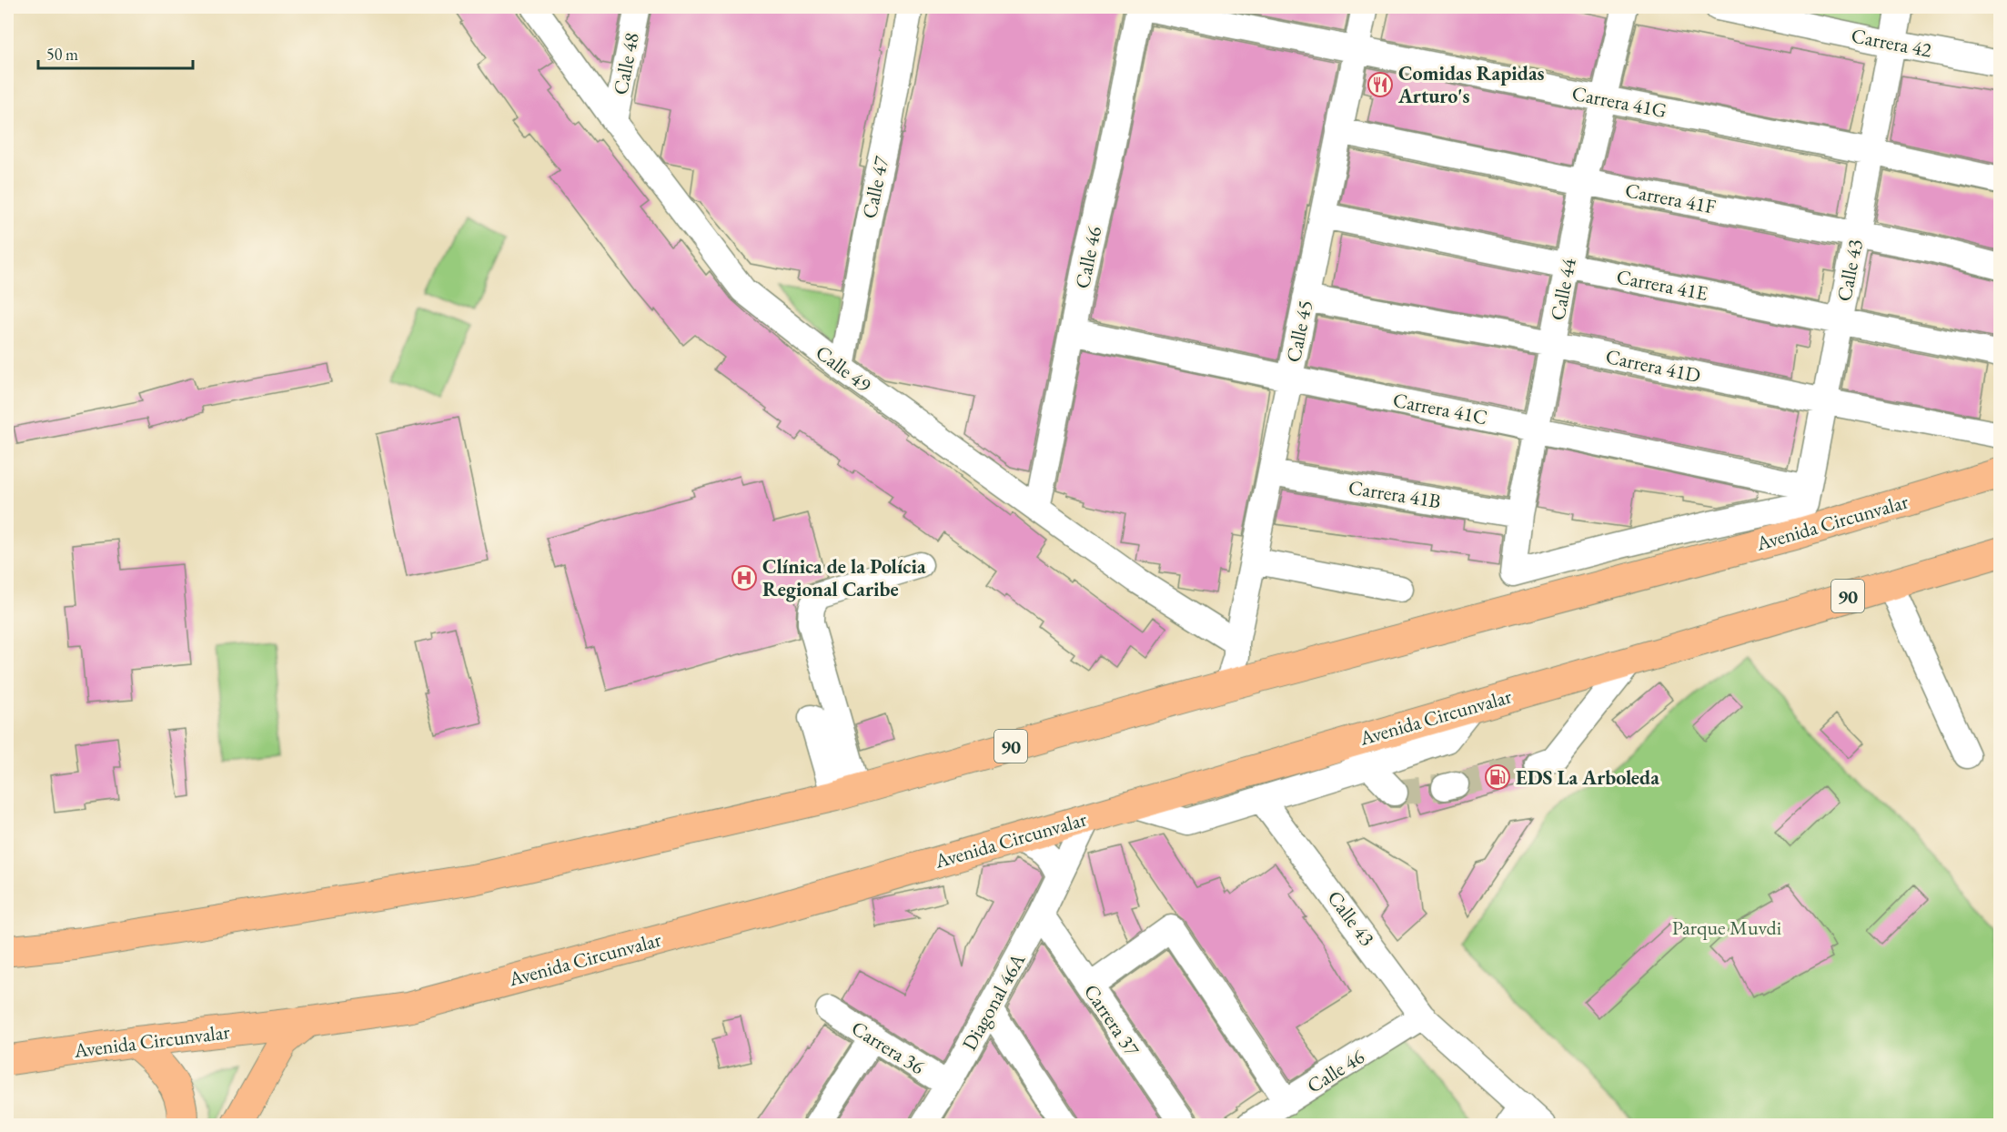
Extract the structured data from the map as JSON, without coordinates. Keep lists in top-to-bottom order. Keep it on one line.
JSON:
{"streets":{"main road":["Avenida Circunvalar","90"],"street":["Carrera 42","Calle 48","Carrera 41G","Calle 47","Carrera 41F","Calle 46","Calle 43","Carrera 41E","Calle 44","Calle 45","Carrera 41D","Calle 49","Carrera 41C","Carrera 41B","Diagonal 46A","Carrera 37","Carrera 36"]},"crossings":[["Carrera 42","Calle 43"],["Calle 48","Calle 49"],["Carrera 41G","Calle 46"],["Carrera 41G","Calle 43"],["Carrera 41G","Calle 44"],["Carrera 41G","Calle 45"],["Calle 47","Calle 49"],["Carrera 41F","Calle 43"],["Carrera 41F","Calle 44"],["Carrera 41F","Calle 45"],["Calle 46","Calle 43"],["Calle 46","Calle 49"],["Calle 46","Carrera 41C"],["Calle 43","Carrera 41E"],["Calle 43","Calle 44"],["Calle 43","Carrera 41D"],["Calle 43","Carrera 41C"],["Calle 43","Avenida Circunvalar"],["Carrera 41E","Calle 44"],["Carrera 41E","Calle 45"],["Calle 44","Carrera 41D"],["Calle 44","Carrera 41C"],["Calle 44","Carrera 41B"],["Calle 44","Avenida Circunvalar"],["Calle 45","Carrera 41D"],["Calle 45","Calle 49"],["Calle 45","Carrera 41C"],["Calle 45","Carrera 41B"],["Calle 45","Avenida Circunvalar"],["Carrera 41C","Avenida Circunvalar"],["Avenida Circunvalar","Diagonal 46A"],["Diagonal 46A","Carrera 37"],["Diagonal 46A","Carrera 36"]],"parks":["Parque Muvdi"],"places":{"restaurant":["Comidas Rapidas Arturo's"],"hospital":["Clínica de la Polícia Regional Caribe"],"fuel station":["EDS La Arboleda"]},"scale_bar":"50 m"}
